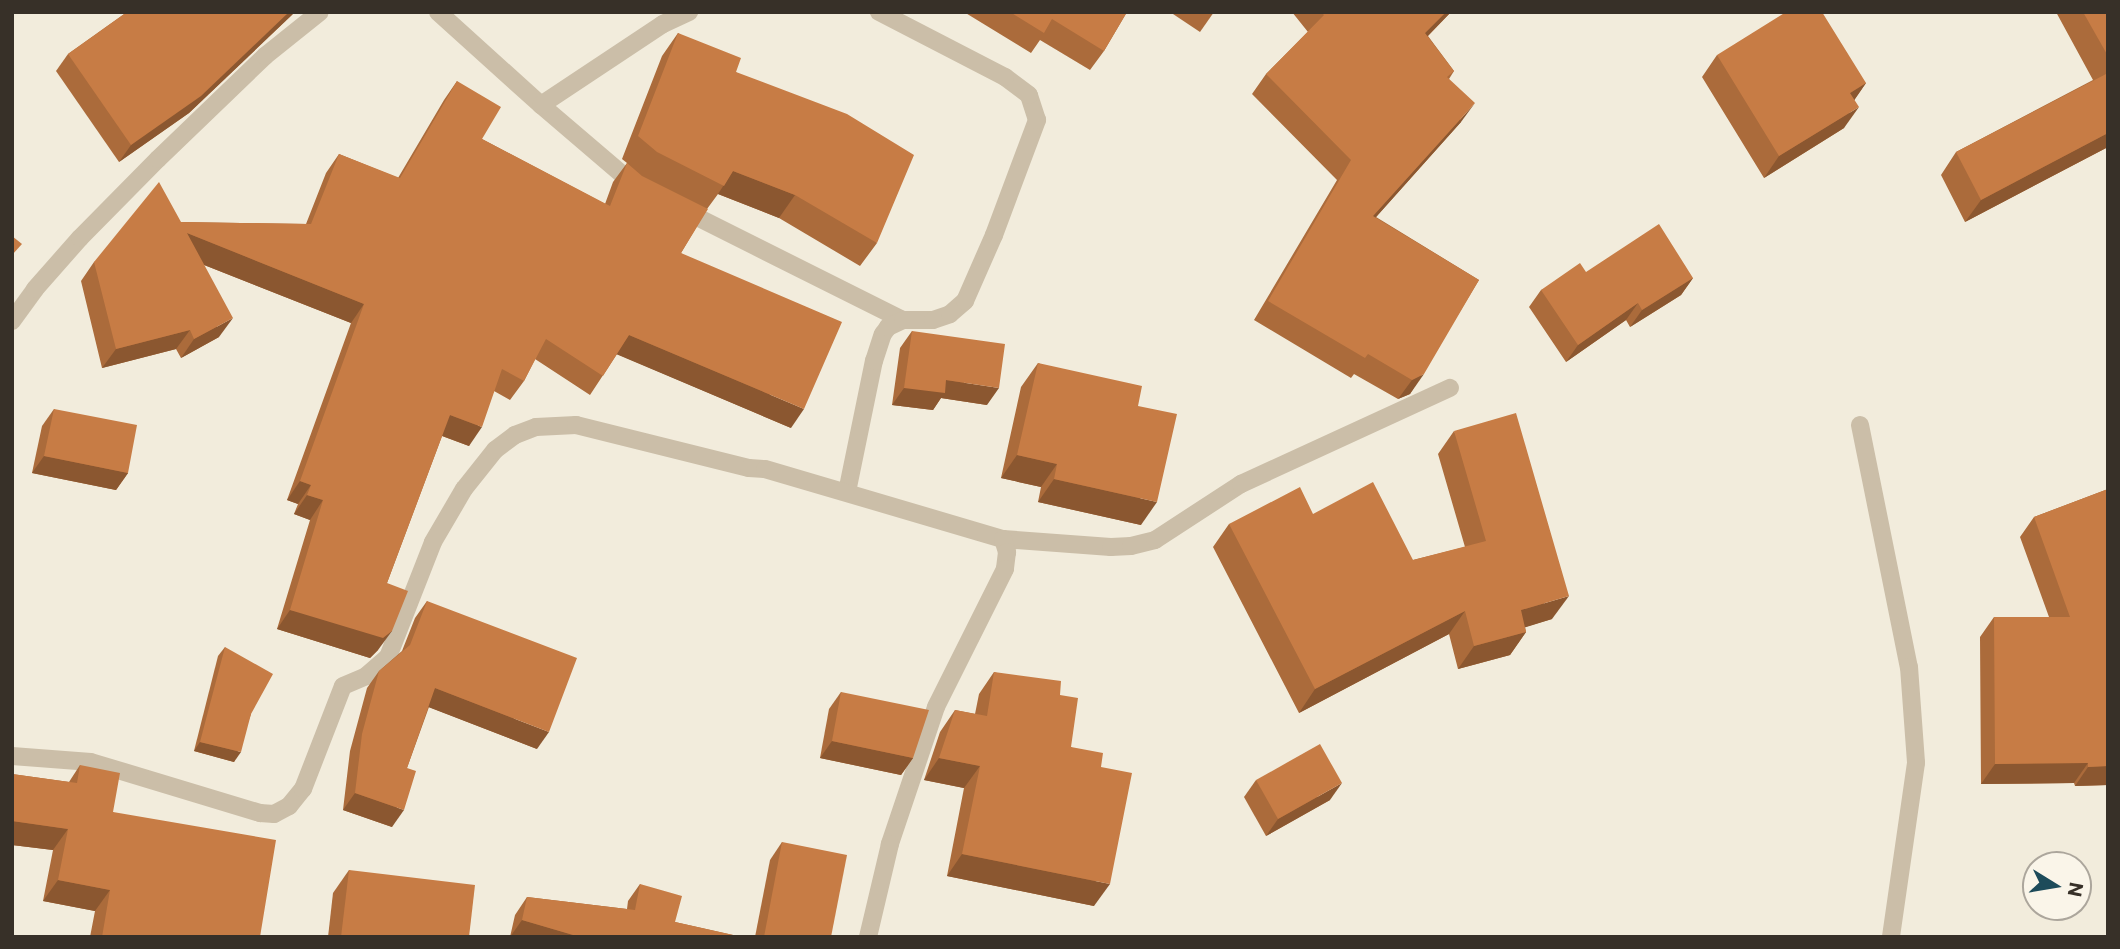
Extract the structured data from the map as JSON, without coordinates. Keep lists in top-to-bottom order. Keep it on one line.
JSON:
{"north":"right"}
